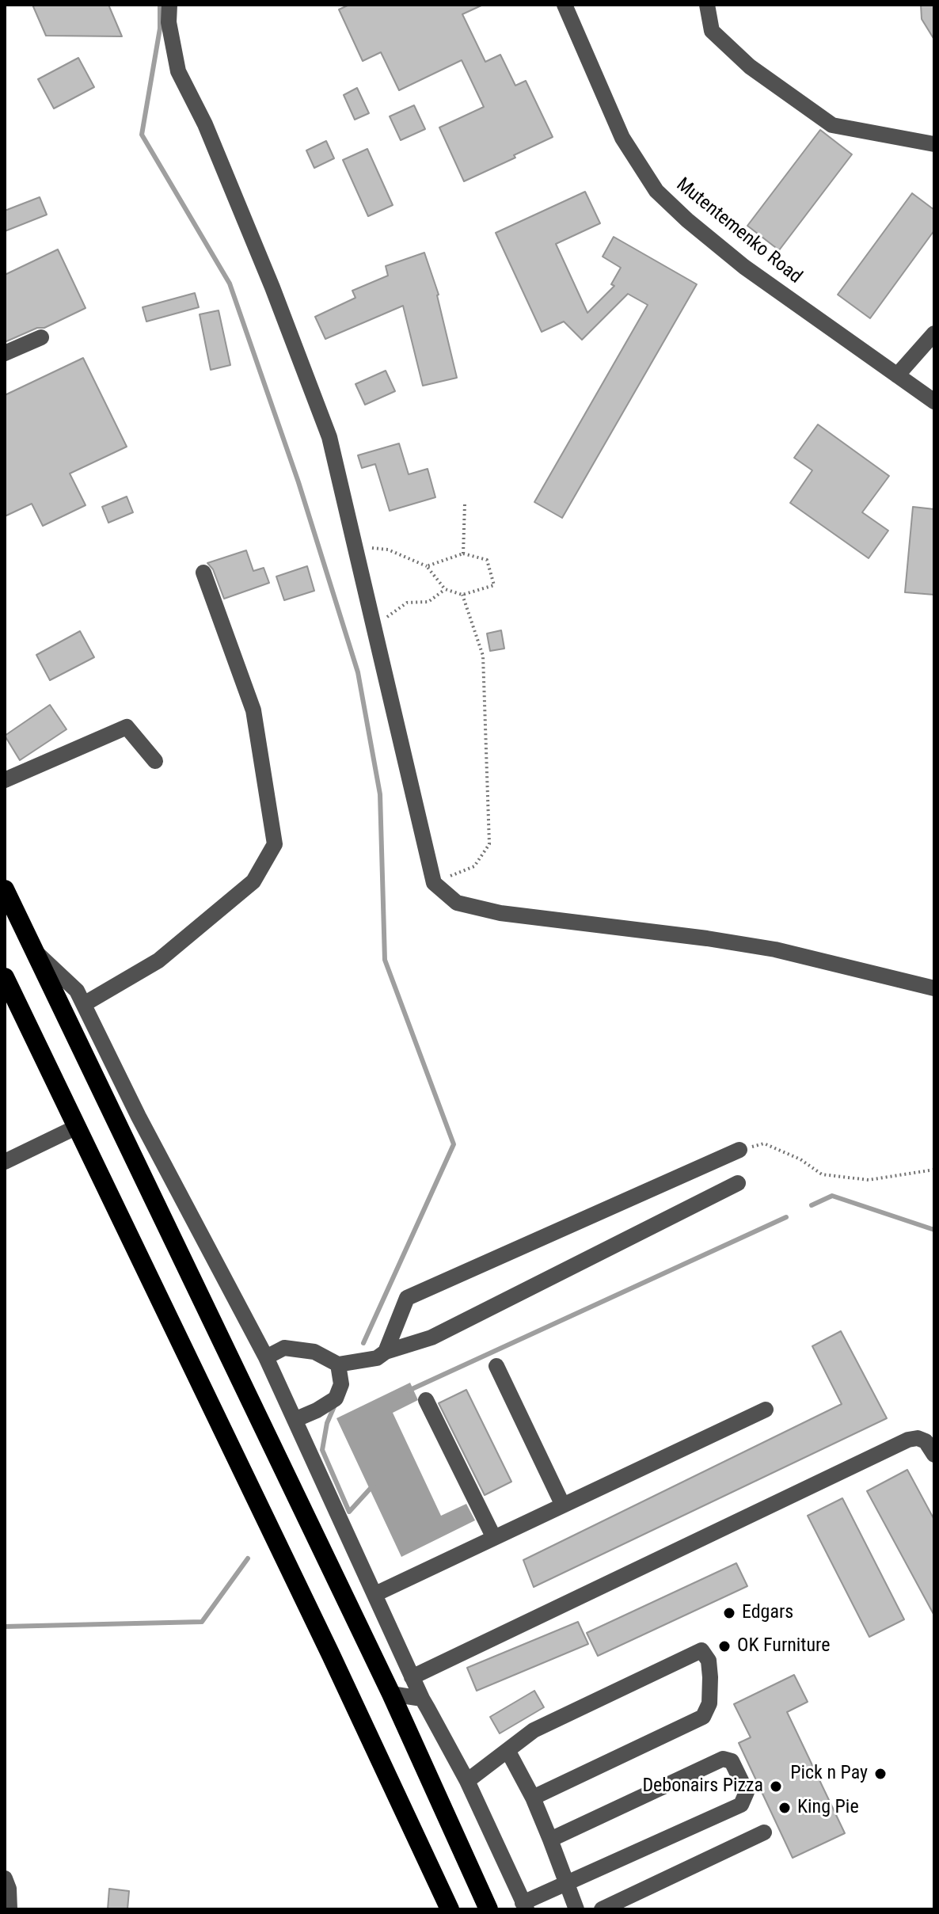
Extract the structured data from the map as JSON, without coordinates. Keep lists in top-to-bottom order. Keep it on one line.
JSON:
{"streets":{"street":["Mutentemenko Road"]},"places":["Edgars","OK Furniture","Pick n Pay","Debonairs Pizza","King Pie"]}
